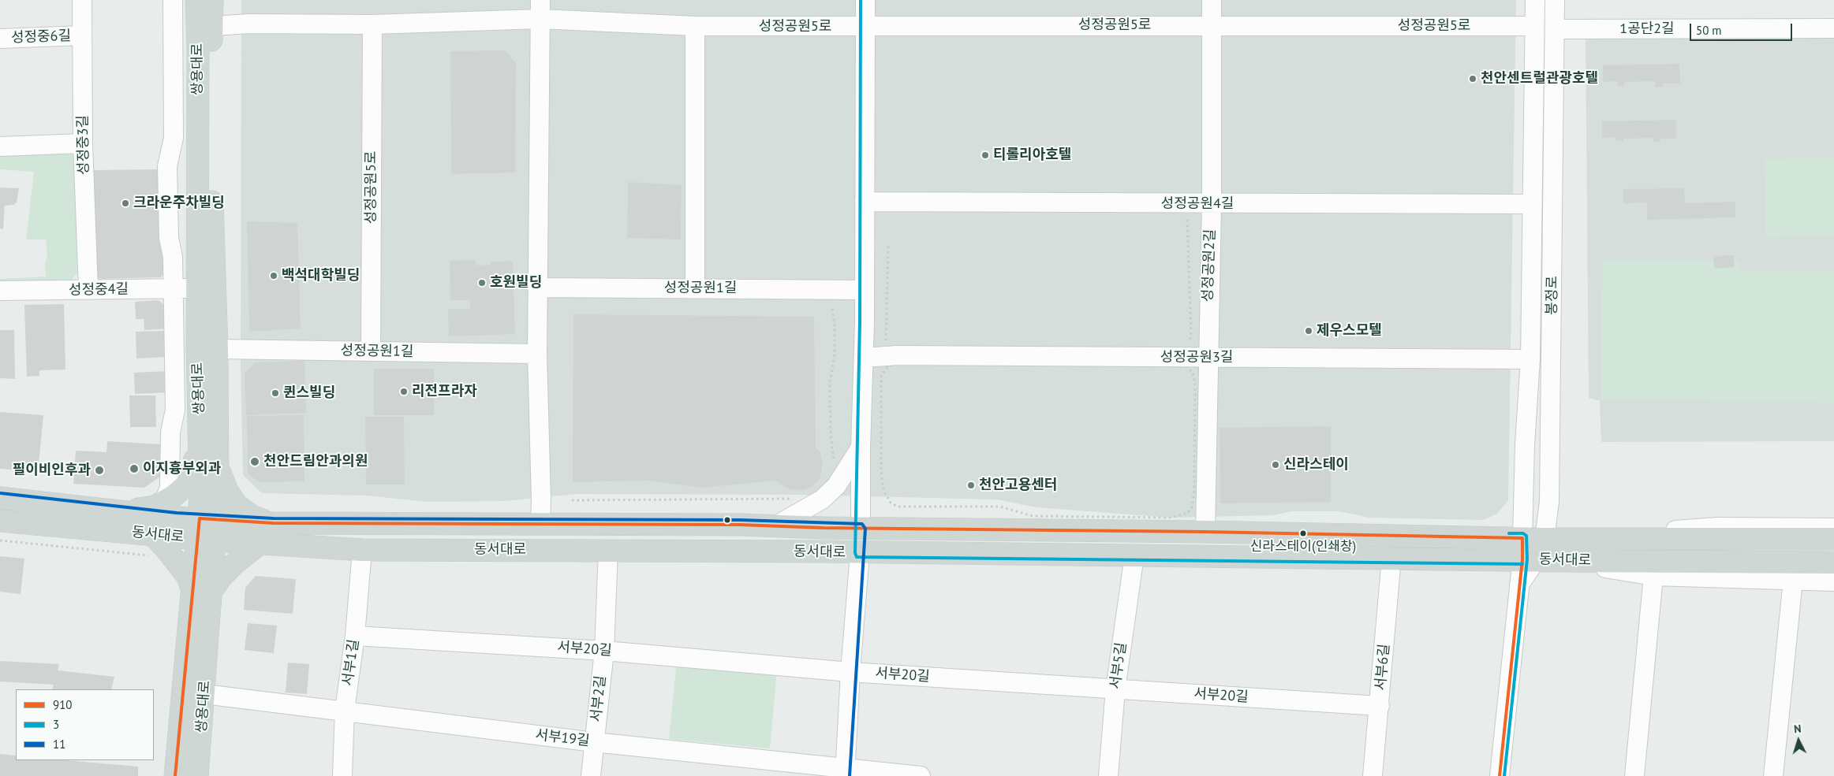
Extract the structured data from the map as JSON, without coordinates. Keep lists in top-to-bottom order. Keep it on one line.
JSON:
{"streets":{"main road":["쌍용대로","봉정로","동서대로"],"street":["성정공원5로","1공단2길","성정중6길","성정중3길","성정공원4길","성정공원2길","성정공원1길","성정중4길","성정공원3길","서부20길","서부1길","서부5길","서부6길","서부2길","서부19길"]},"crossings":[["성정공원5로","쌍용대로"],["성정공원5로","성정공원2길"],["성정공원5로","성정공원1길"],["성정공원5로","봉정로"],["1공단2길","봉정로"],["성정중6길","성정중3길"],["쌍용대로","성정공원1길"],["쌍용대로","성정중4길"],["쌍용대로","동서대로"],["쌍용대로","서부19길"],["성정중3길","성정중4길"],["성정공원4길","성정공원2길"],["성정공원4길","봉정로"],["성정공원2길","성정공원3길"],["성정공원2길","동서대로"],["봉정로","성정공원3길"],["봉정로","동서대로"],["동서대로","서부1길"],["동서대로","서부5길"],["동서대로","서부6길"],["동서대로","서부2길"],["서부20길","서부1길"],["서부20길","서부5길"],["서부20길","서부6길"],["서부20길","서부2길"],["서부1길","서부19길"],["서부2길","서부19길"]],"places":["천안센트럴관광호텔","티롤리아호텔","크라운주차빌딩","백석대학빌딩","호원빌딩","제우스모텔","리전프라자","퀸스빌딩","천안드림안과의원","신라스테이","이지흉부외과","필이비인후과","천안고용센터","신라스테이(인쇄창)"],"lines":["transit line 3","transit line 11","transit line 910"],"legend":["910","3","11"],"scale_bar":"50 m","north":"top"}
